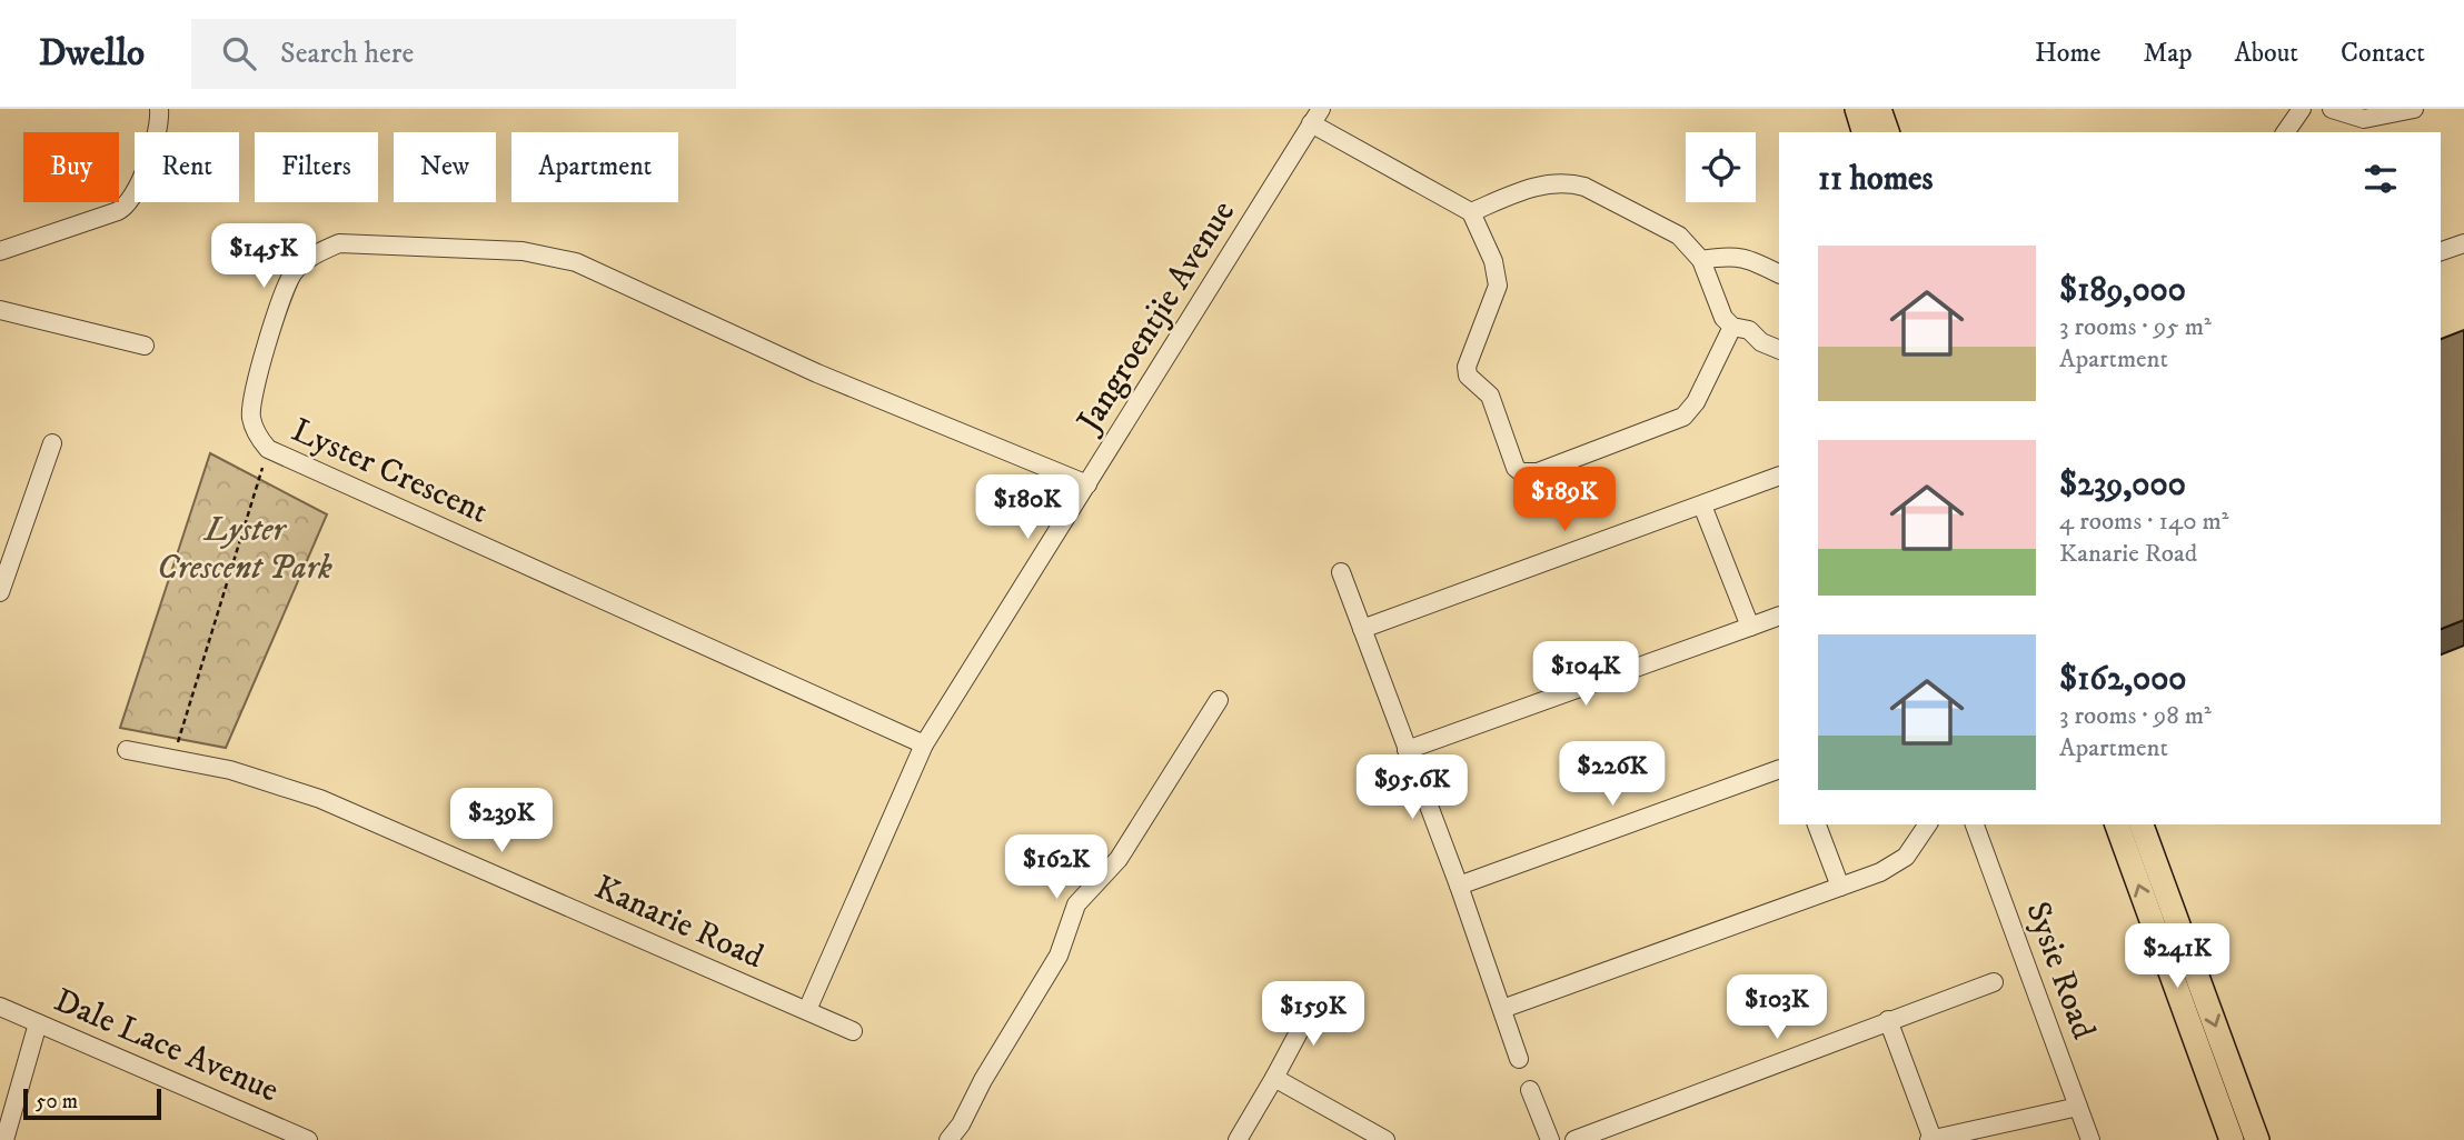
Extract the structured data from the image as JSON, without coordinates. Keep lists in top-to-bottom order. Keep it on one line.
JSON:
{"streets":{"street":["Jangroentjie Avenue","Lyster Crescent","Kanarie Road","Sysie Road","Dale Lace Avenue"]},"crossings":[["Jangroentjie Avenue","Lyster Crescent"],["Jangroentjie Avenue","Kanarie Road"]],"parks":["Lyster Crescent Park"],"scale_bar":"50 m","page":{"header":"Dwello","search":"Search here","nav":["Home","Map","About","Contact"],"chip":["Buy","Rent","Filters","New","Apartment"],"heading":"11 homes","price":["$145K","$189K","$180K","$104K","$226K","$95.6K","$239K","$162K","$241K","$103K","$159K"],"list":[{"name":"$189,000","note":"3 rooms · 95 m² · Apartment"},{"name":"$239,000","note":"4 rooms · 140 m² · Kanarie Road"},{"name":"$162,000","note":"3 rooms · 98 m² · Apartment"}],"scale":"50 m"}}
